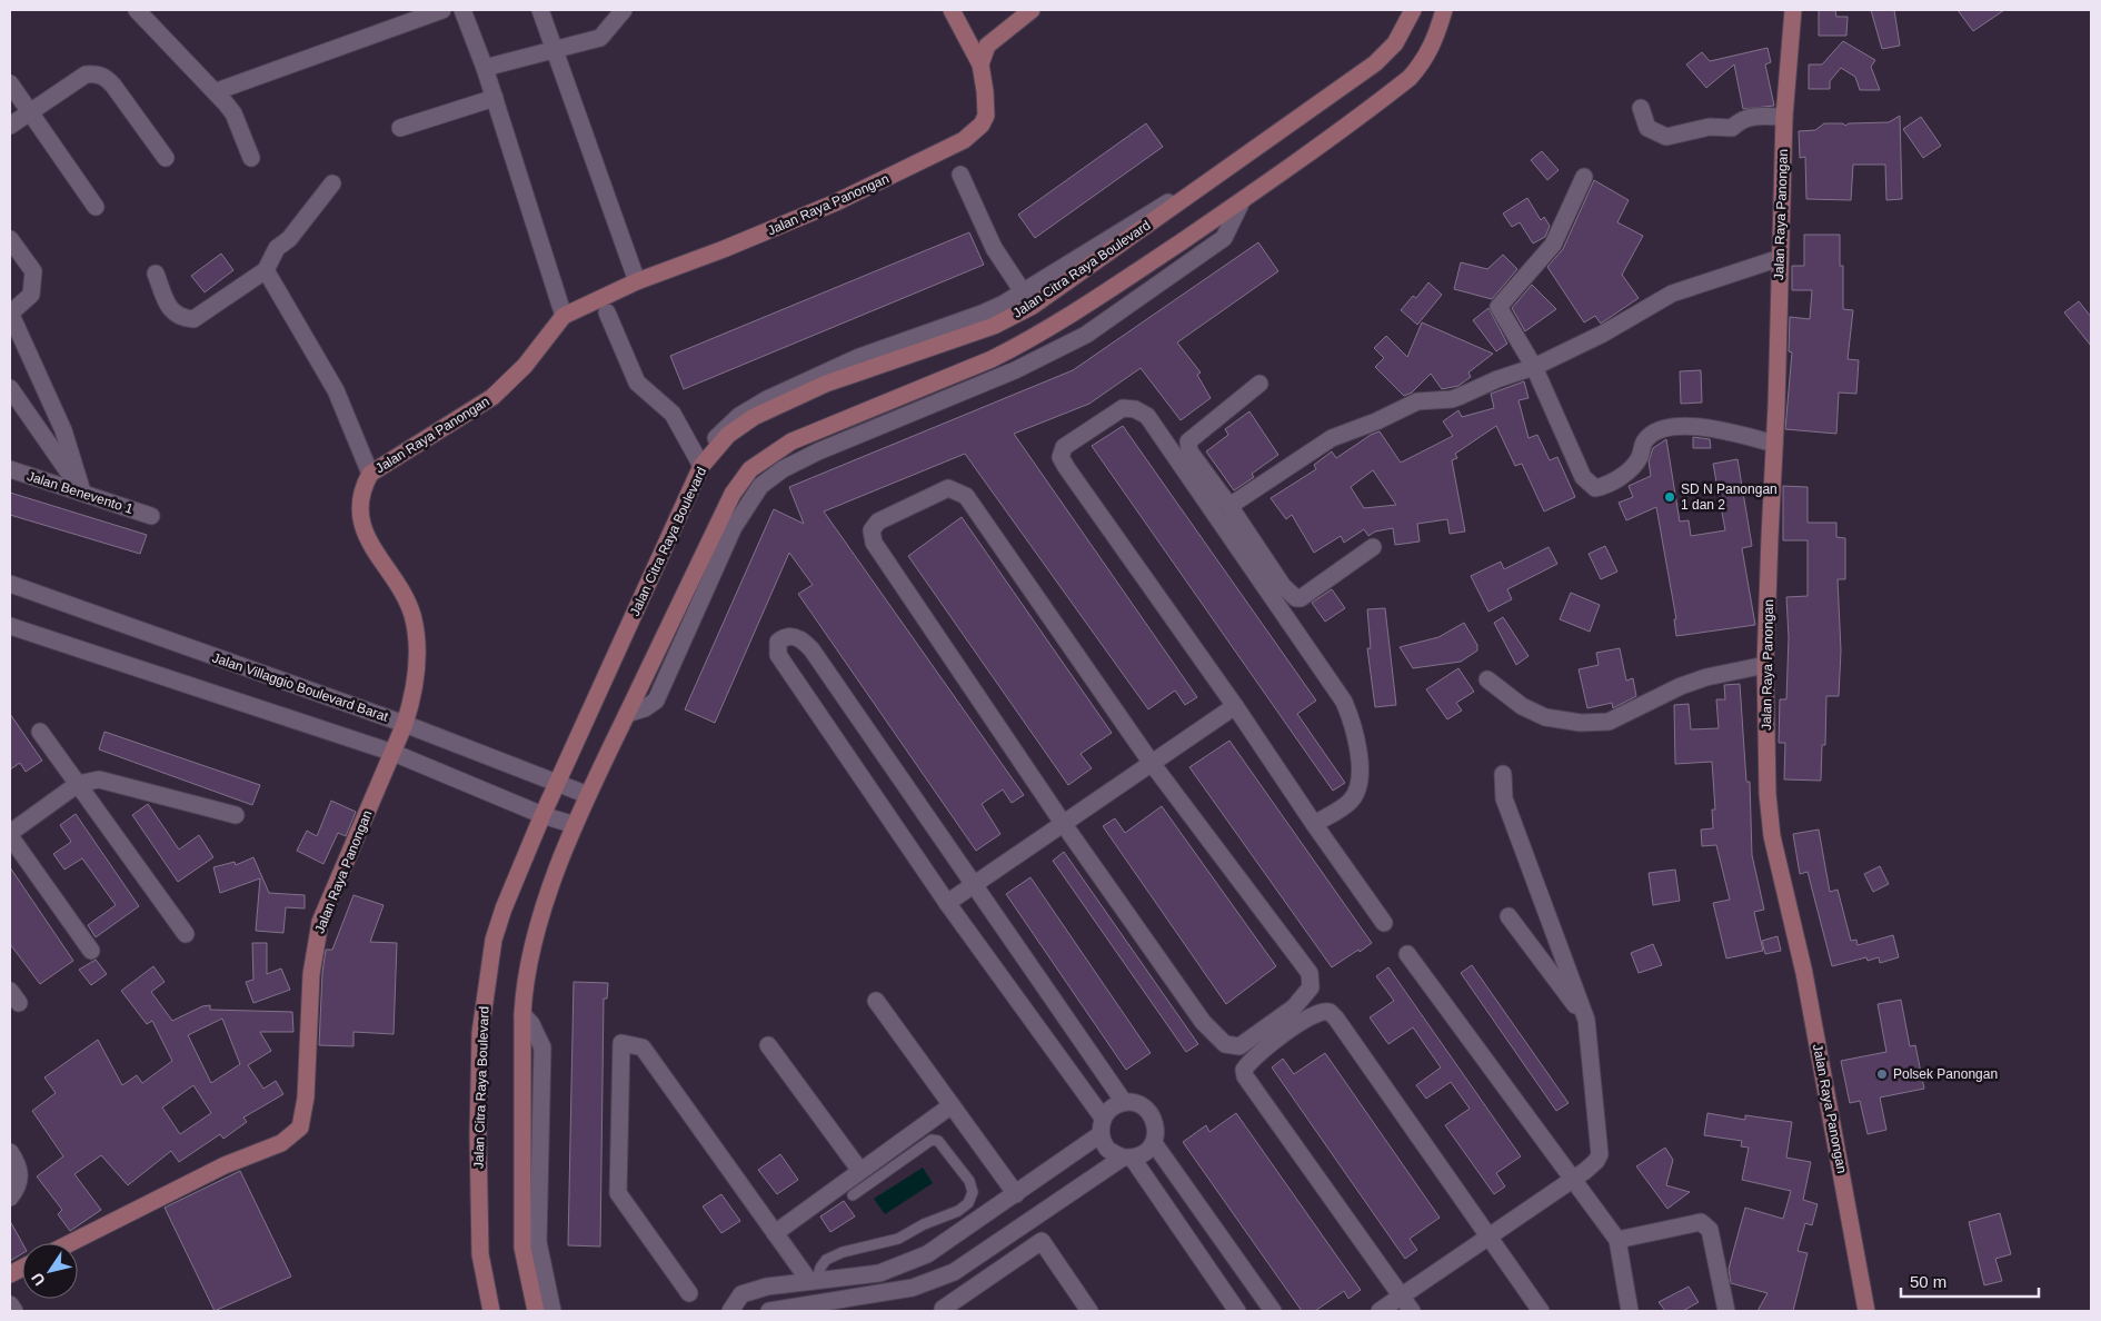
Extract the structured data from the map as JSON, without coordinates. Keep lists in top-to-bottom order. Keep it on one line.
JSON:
{"streets":{"main road":["Jalan Raya Panongan","Jalan Citra Raya Boulevard"],"street":["Jalan Benevento 1","Jalan Villaggio Boulevard Barat"]},"crossings":[["Jalan Raya Panongan","Jalan Villaggio Boulevard Barat"],["Jalan Citra Raya Boulevard","Jalan Villaggio Boulevard Barat"]],"places":["SD N Panongan 1 dan 2","Polsek Panongan"],"scale_bar":"50 m","north":"bottom left"}
